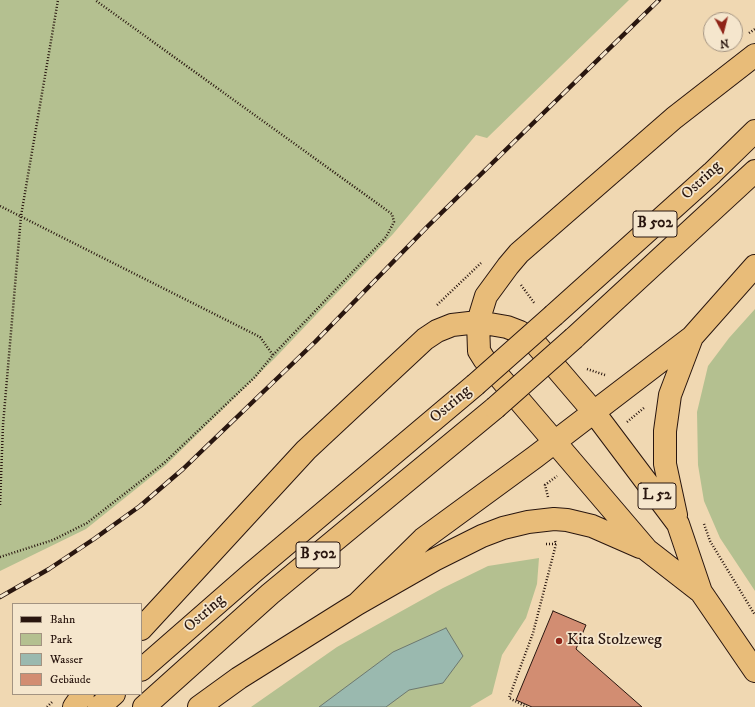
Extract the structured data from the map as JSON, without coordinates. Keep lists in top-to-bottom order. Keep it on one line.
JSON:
{"streets":{"highway":["Ostring","B 502","L 52"]},"places":["Kita Stolzeweg"],"legend":["Bahn","Park","Wasser","Gebäude"],"north":"bottom"}
